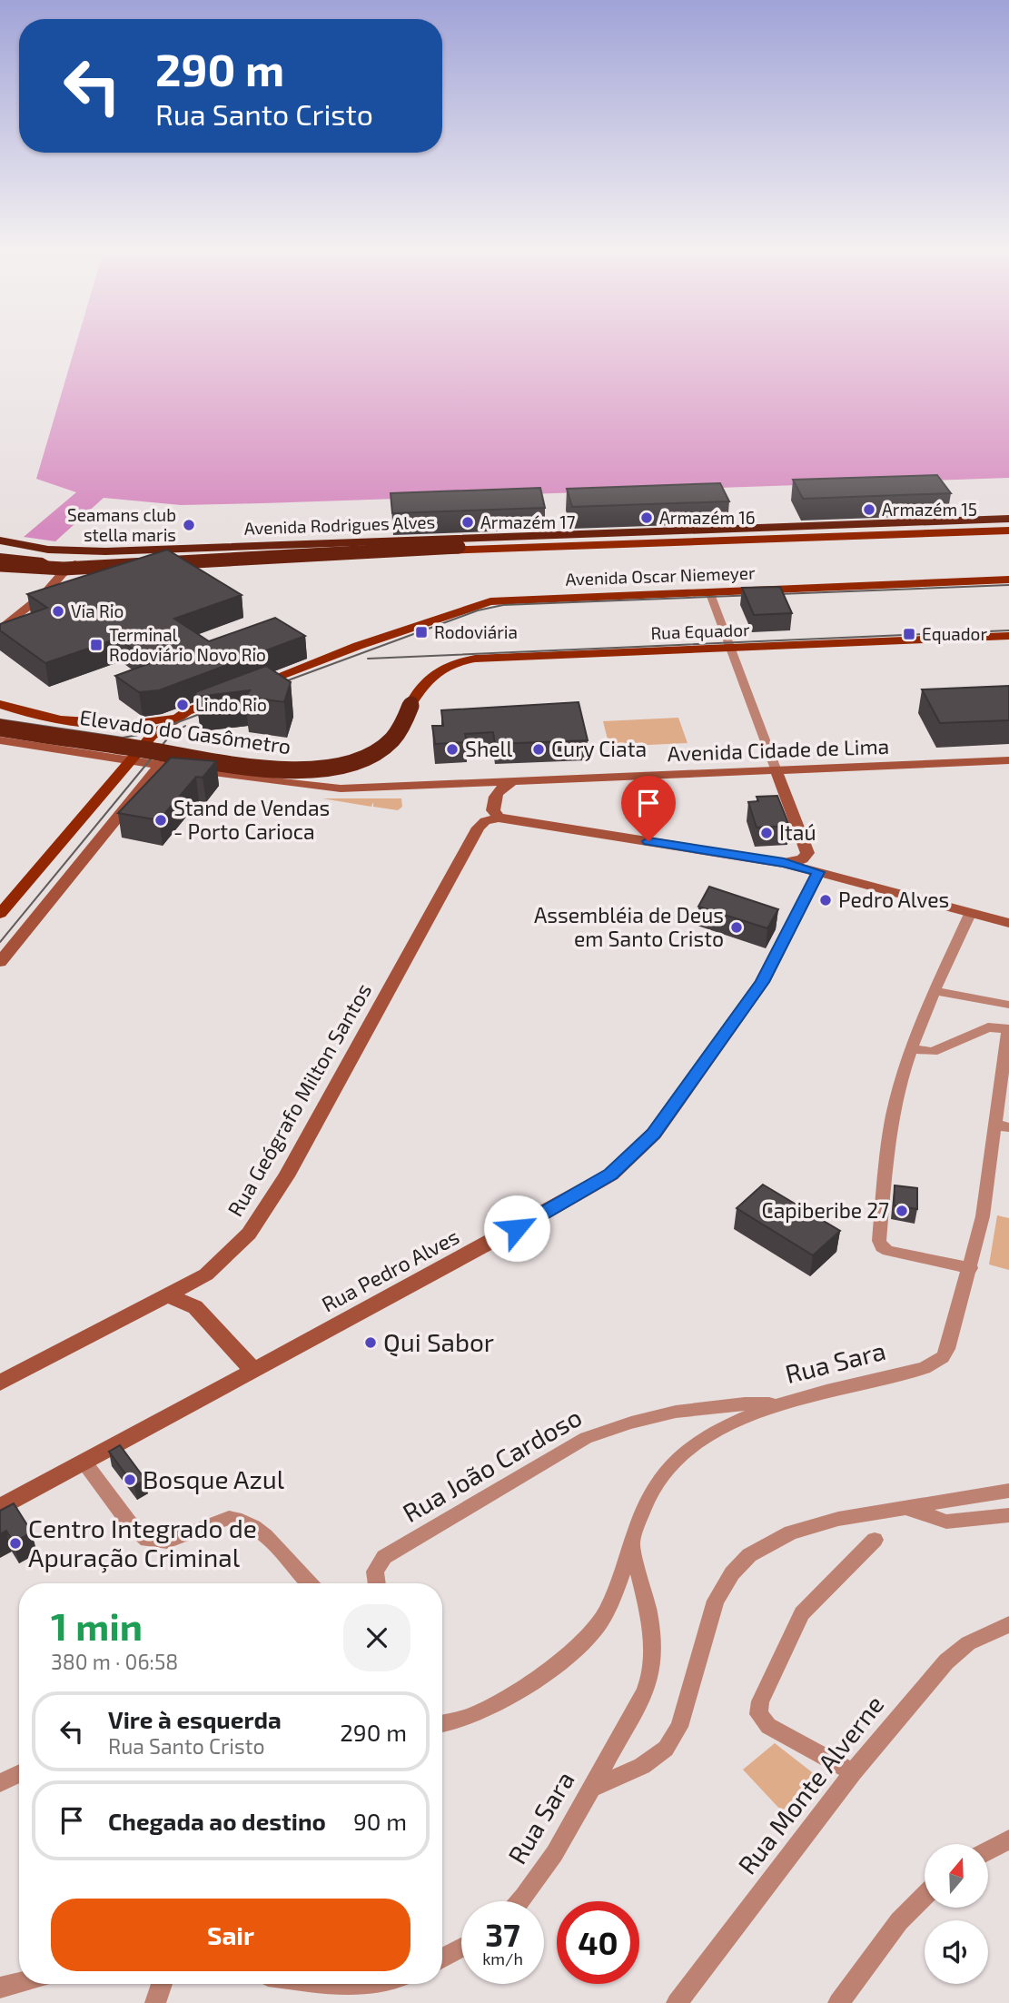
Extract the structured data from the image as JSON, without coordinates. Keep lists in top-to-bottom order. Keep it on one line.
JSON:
{"streets":{"highway":["Avenida Rodrigues Alves","Elevado do Gasômetro"],"main road":["Avenida Oscar Niemeyer","Rua Equador","Avenida Cidade de Lima","Rua Geógrafo Milton Santos","Rua Pedro Alves"],"street":["Rua Sara","Rua João Cardoso","Rua Monte Alverne"]},"crossings":[["Rua Equador","Elevado do Gasômetro"],["Rua Sara","Rua João Cardoso"]],"places":{"other":["Armazém 15","Armazém 16","Armazém 17","Seamans club stella maris","Via Rio","Lindo Rio","Shell","Cury Ciata","Stand de Vendas - Porto Carioca","Itaú","Pedro Alves","Assembléia de Deus em Santo Cristo","Capiberibe 27","Qui Sabor","Bosque Azul","Centro Integrado de Apuração Criminal"],"transit":["Rodoviária","Equador","Terminal Rodoviário Novo Rio"]},"north":"top","page":{"turn":["290 m","Rua Santo Cristo"],"heading":["1 min","380 m · 06:58"],"list":[{"name":"Vire à esquerda","note":"Rua Santo Cristo","value":"290 m"},{"name":"Chegada ao destino","value":"90 m"}],"buttons":"Sair","speed":"37 km/h","limit":"40"}}
